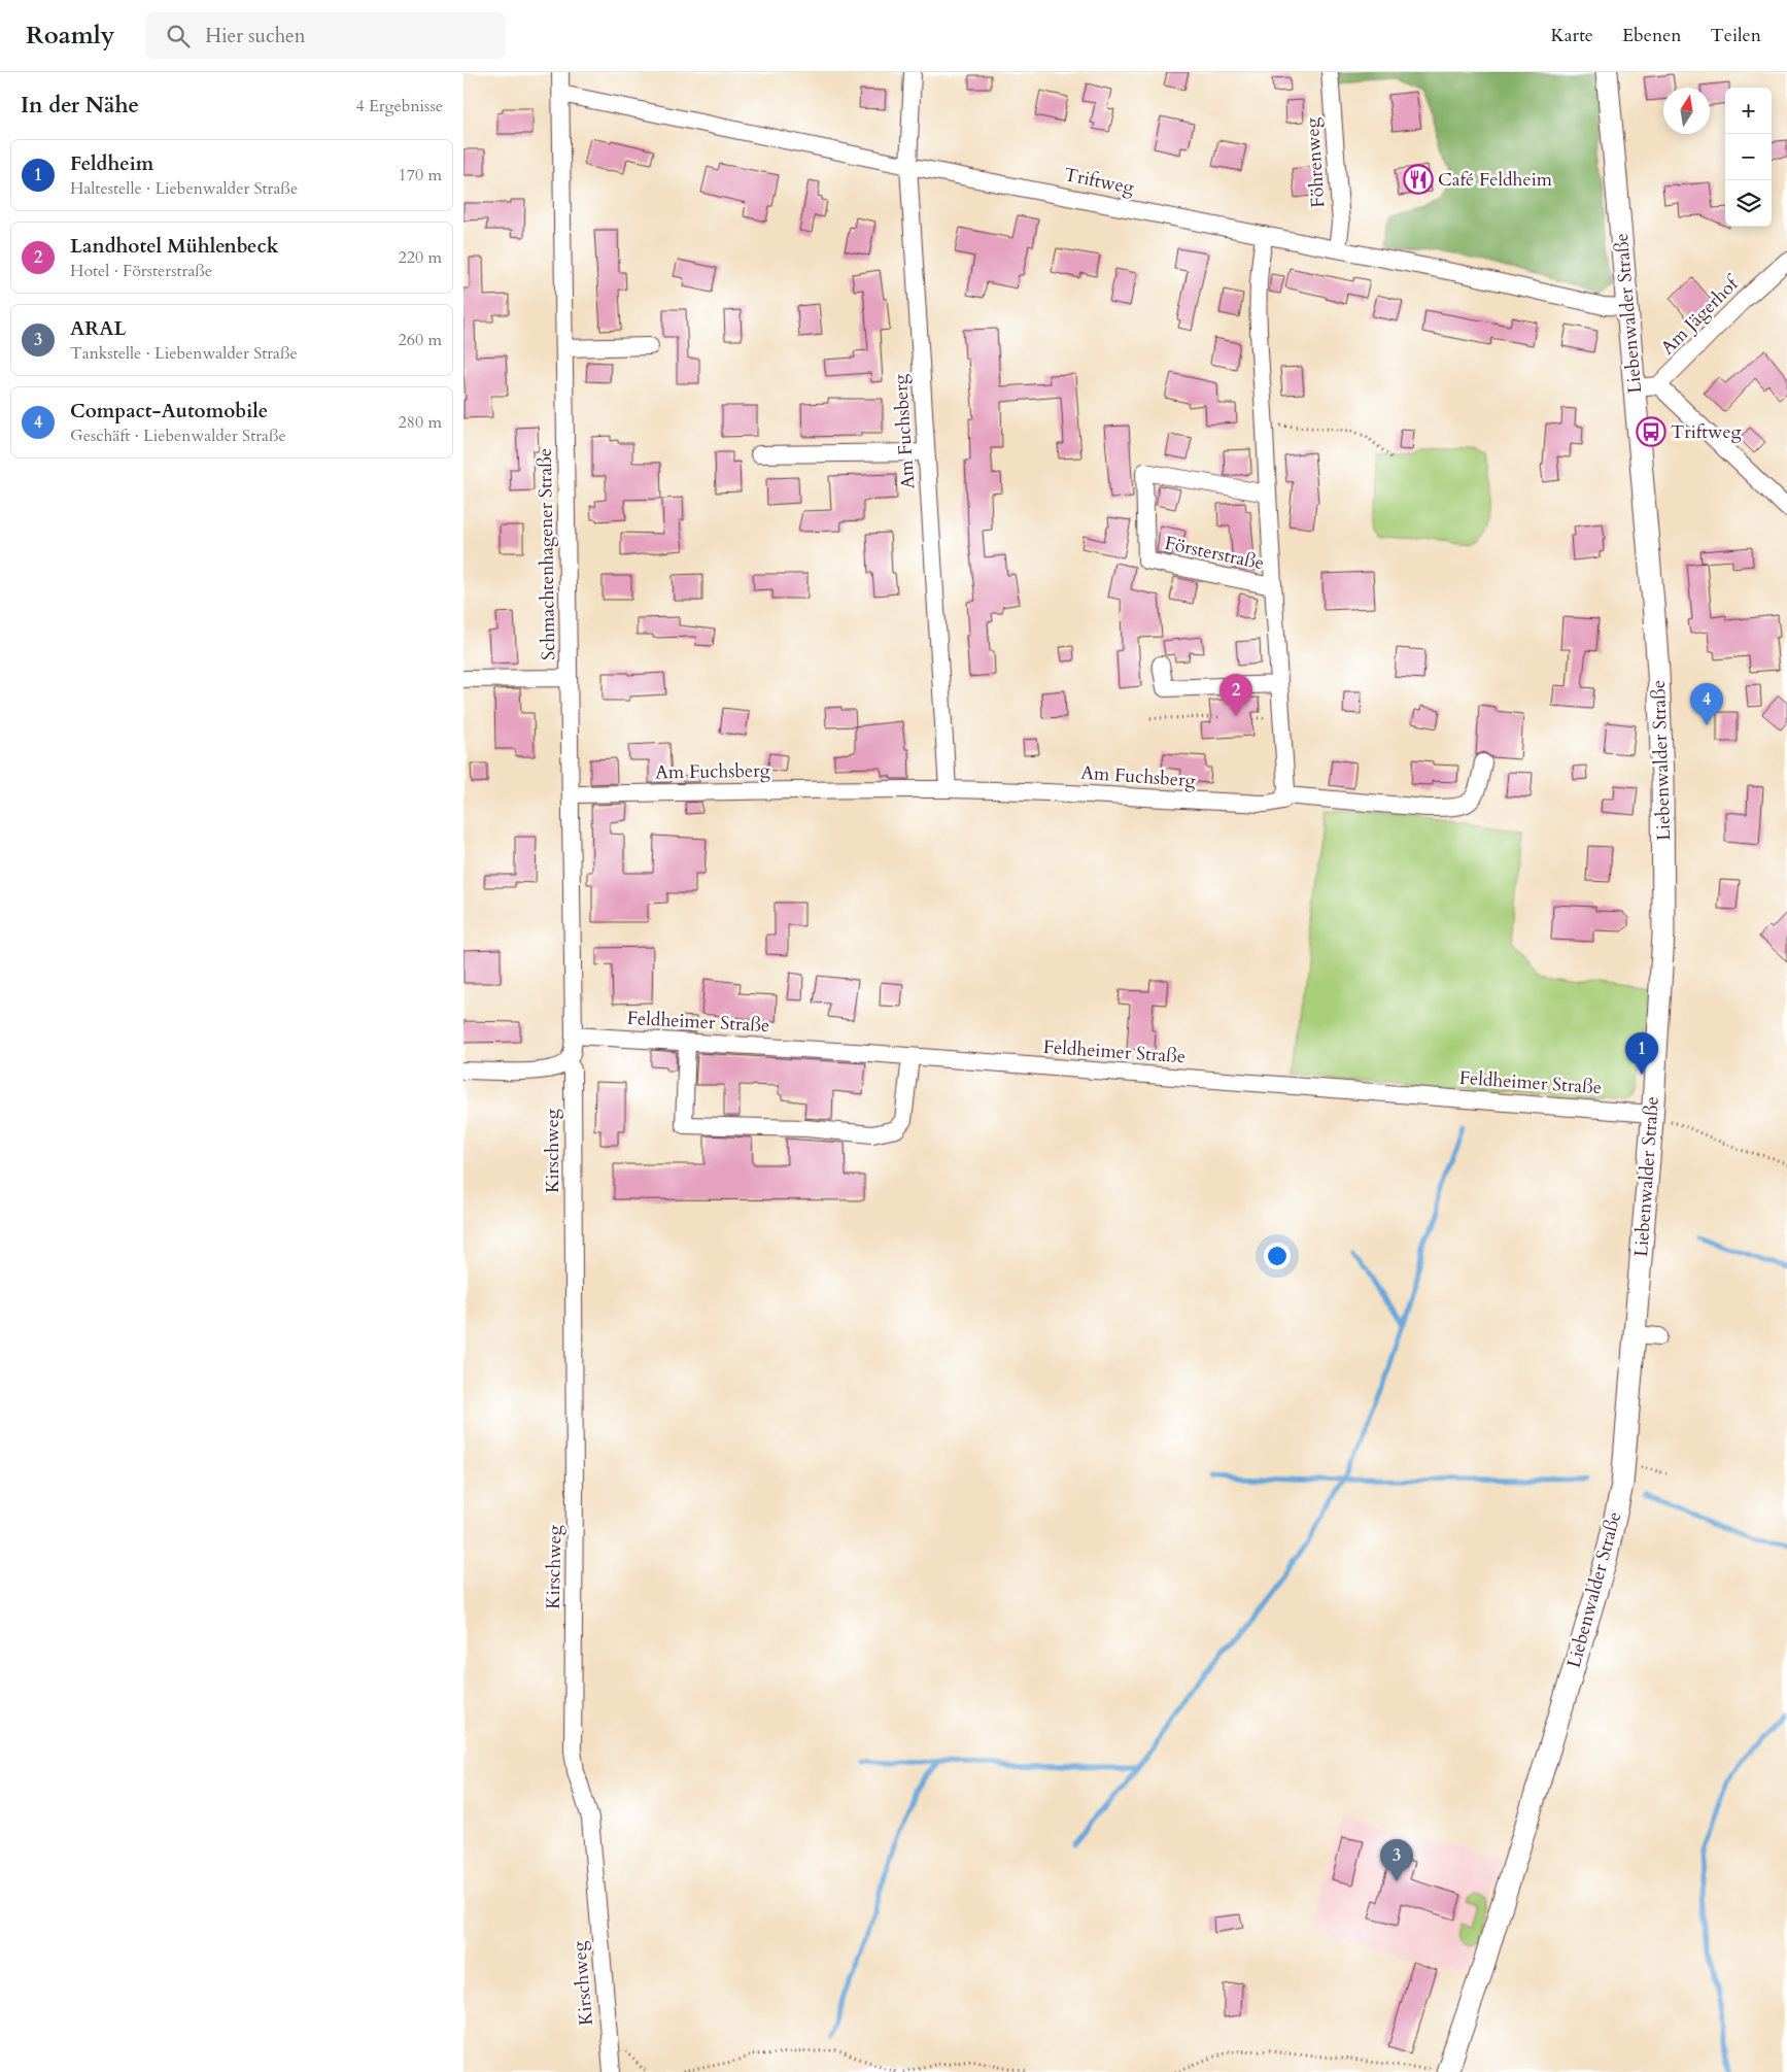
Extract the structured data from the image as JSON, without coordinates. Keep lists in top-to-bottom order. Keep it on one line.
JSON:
{"streets":{"main road":["Liebenwalder Straße"],"street":["Föhrenweg","Triftweg","Am Jägerhof","Am Fuchsberg","Försterstraße","Schmachtenhagener Straße","Feldheimer Straße","Kirschweg"]},"crossings":[["Föhrenweg","Triftweg"],["Triftweg","Liebenwalder Straße"],["Triftweg","Am Fuchsberg"],["Triftweg","Försterstraße"],["Triftweg","Schmachtenhagener Straße"],["Liebenwalder Straße","Feldheimer Straße"],["Am Fuchsberg","Försterstraße"],["Am Fuchsberg","Schmachtenhagener Straße"],["Schmachtenhagener Straße","Feldheimer Straße"],["Schmachtenhagener Straße","Kirschweg"]],"places":{"restaurant":["Café Feldheim"],"bus stop":["Triftweg"]},"north":"top","page":{"header":"Roamly","search":"Hier suchen","nav":["Karte","Ebenen","Teilen"],"heading":["In der Nähe","4 Ergebnisse"],"map_buttons":["+","−"],"list":[{"mark":"1","name":"Feldheim","note":"Haltestelle · Liebenwalder Straße","value":"170 m"},{"mark":"2","name":"Landhotel Mühlenbeck","note":"Hotel · Försterstraße","value":"220 m"},{"mark":"3","name":"ARAL","note":"Tankstelle · Liebenwalder Straße","value":"260 m"},{"mark":"4","name":"Compact-Automobile","note":"Geschäft · Liebenwalder Straße","value":"280 m"}],"pins":["2","4","1","3"]}}
